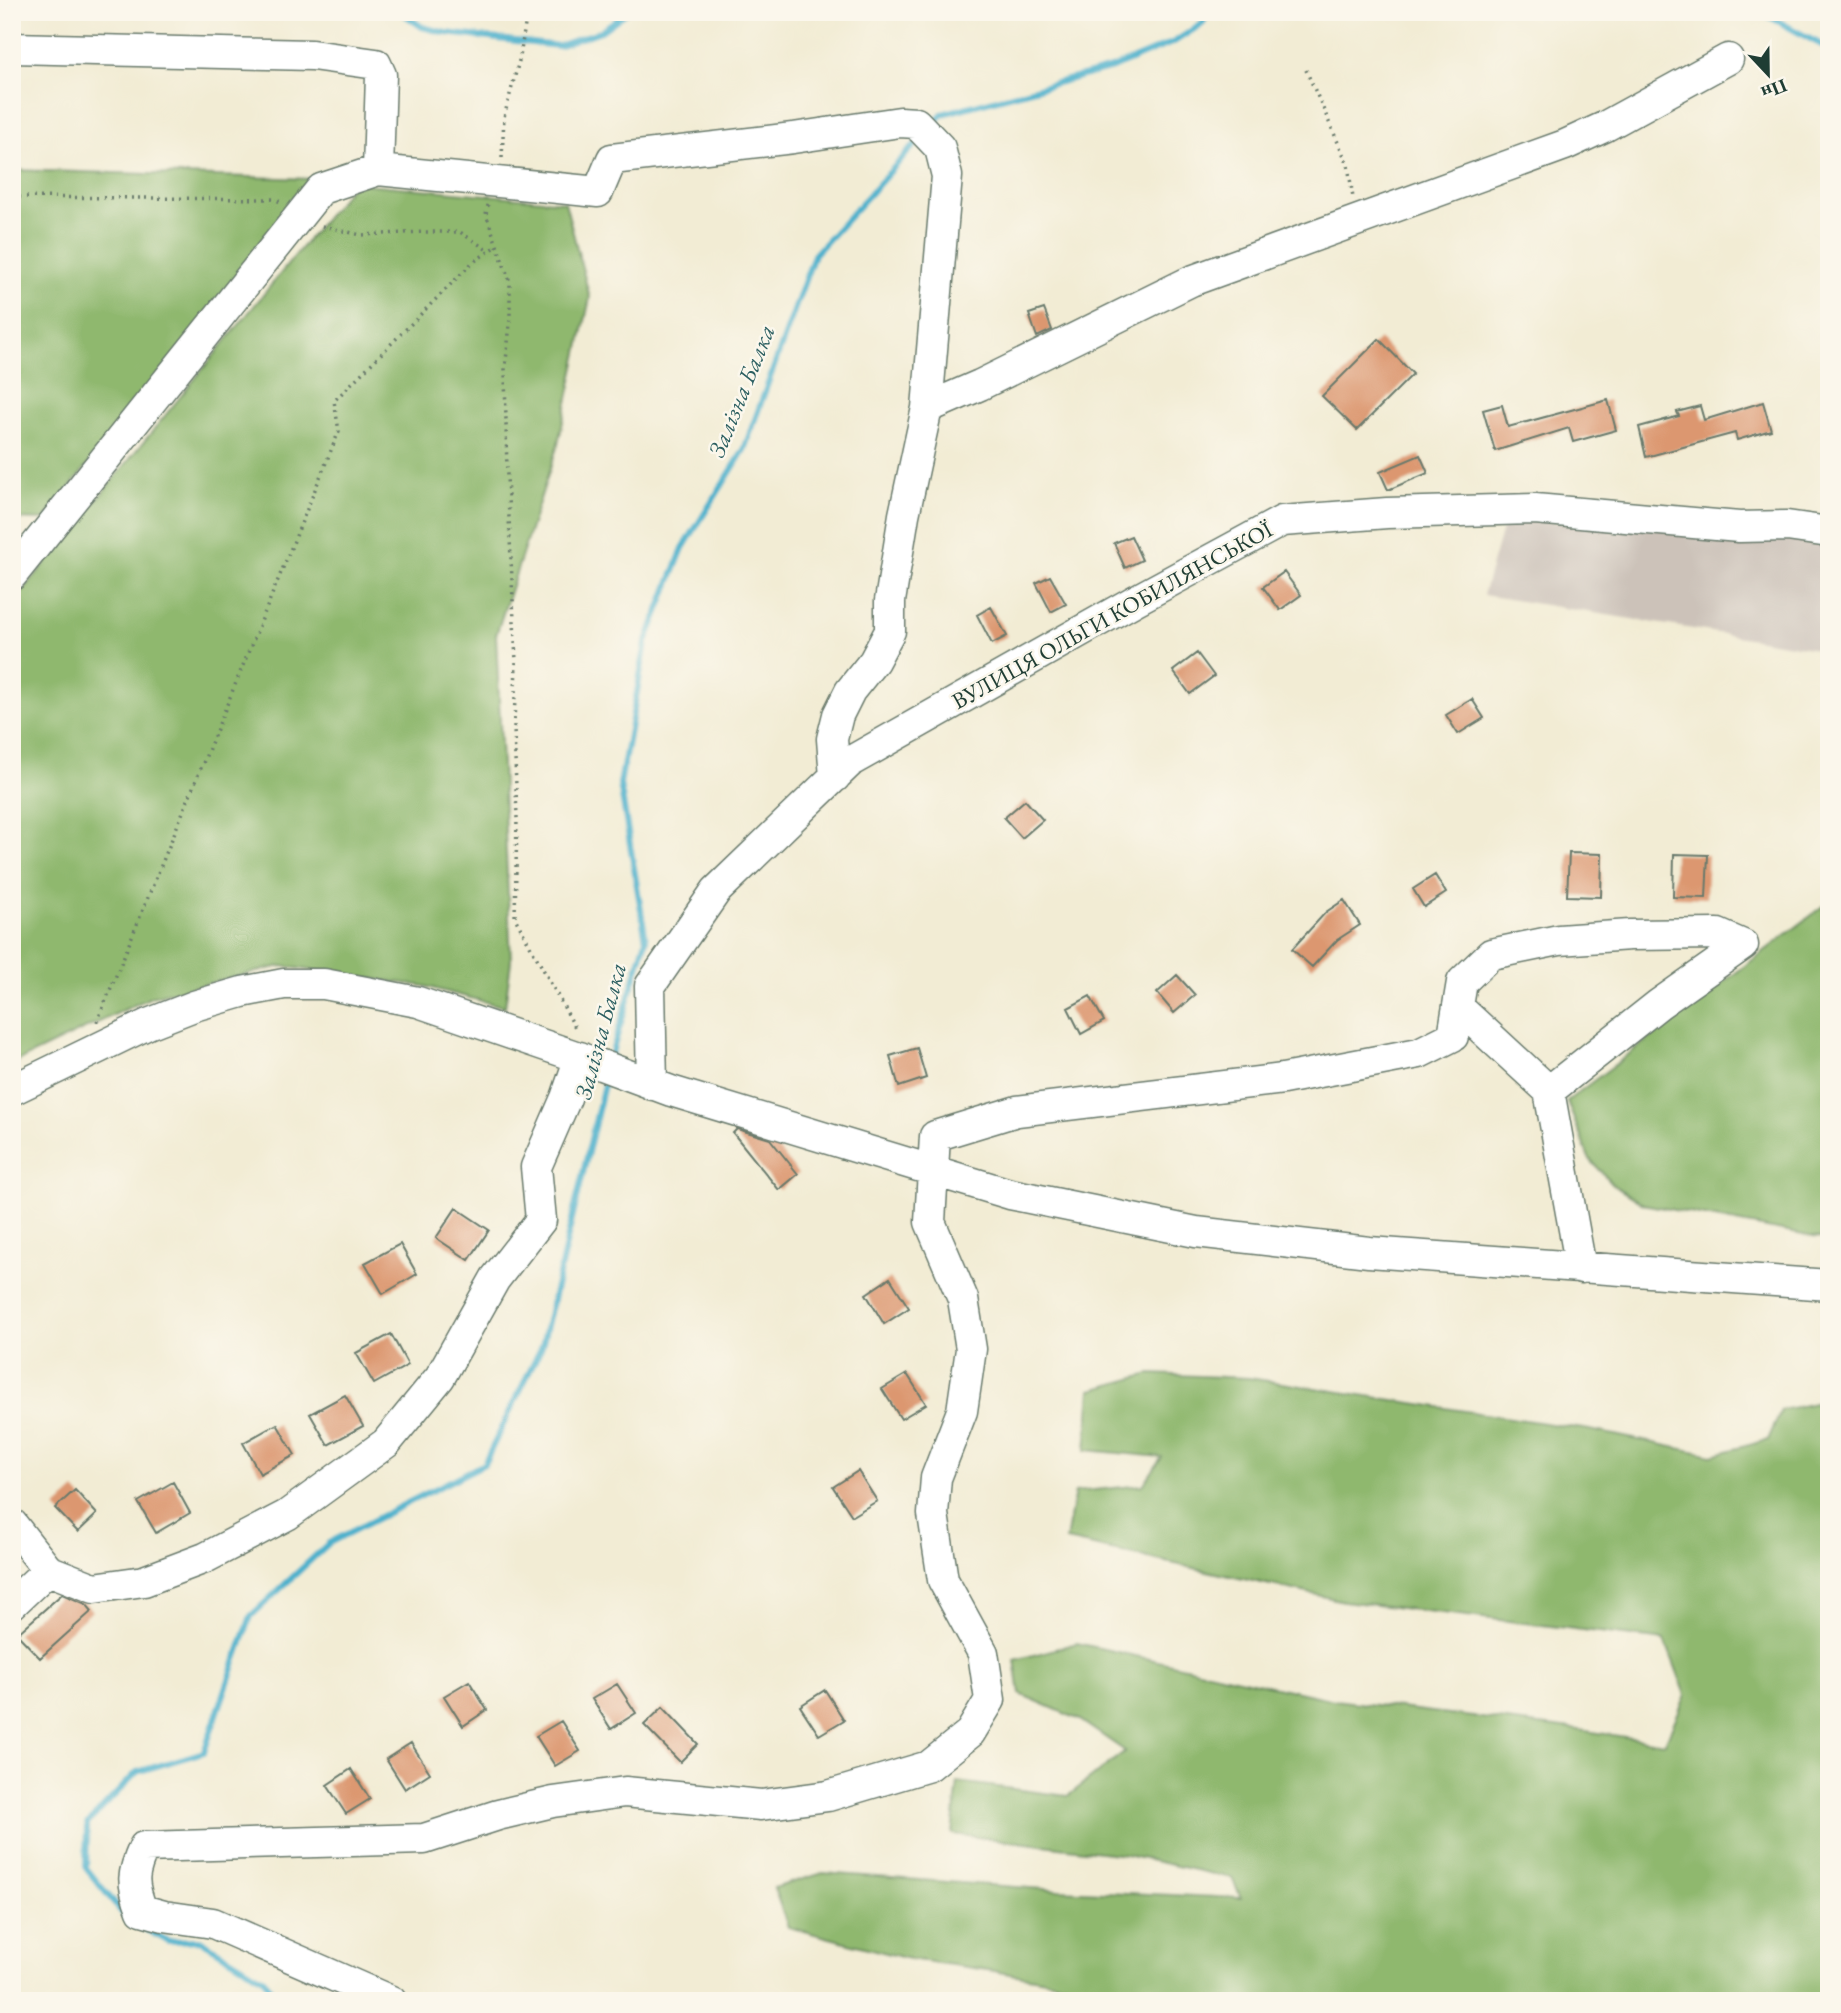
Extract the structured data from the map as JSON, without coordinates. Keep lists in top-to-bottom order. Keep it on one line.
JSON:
{"streets":{"street":["ВУЛИЦЯ ОЛЬГИ КОБИЛЯНСЬКОЇ"]},"water":["Залізна Балка"],"north":"bottom"}
